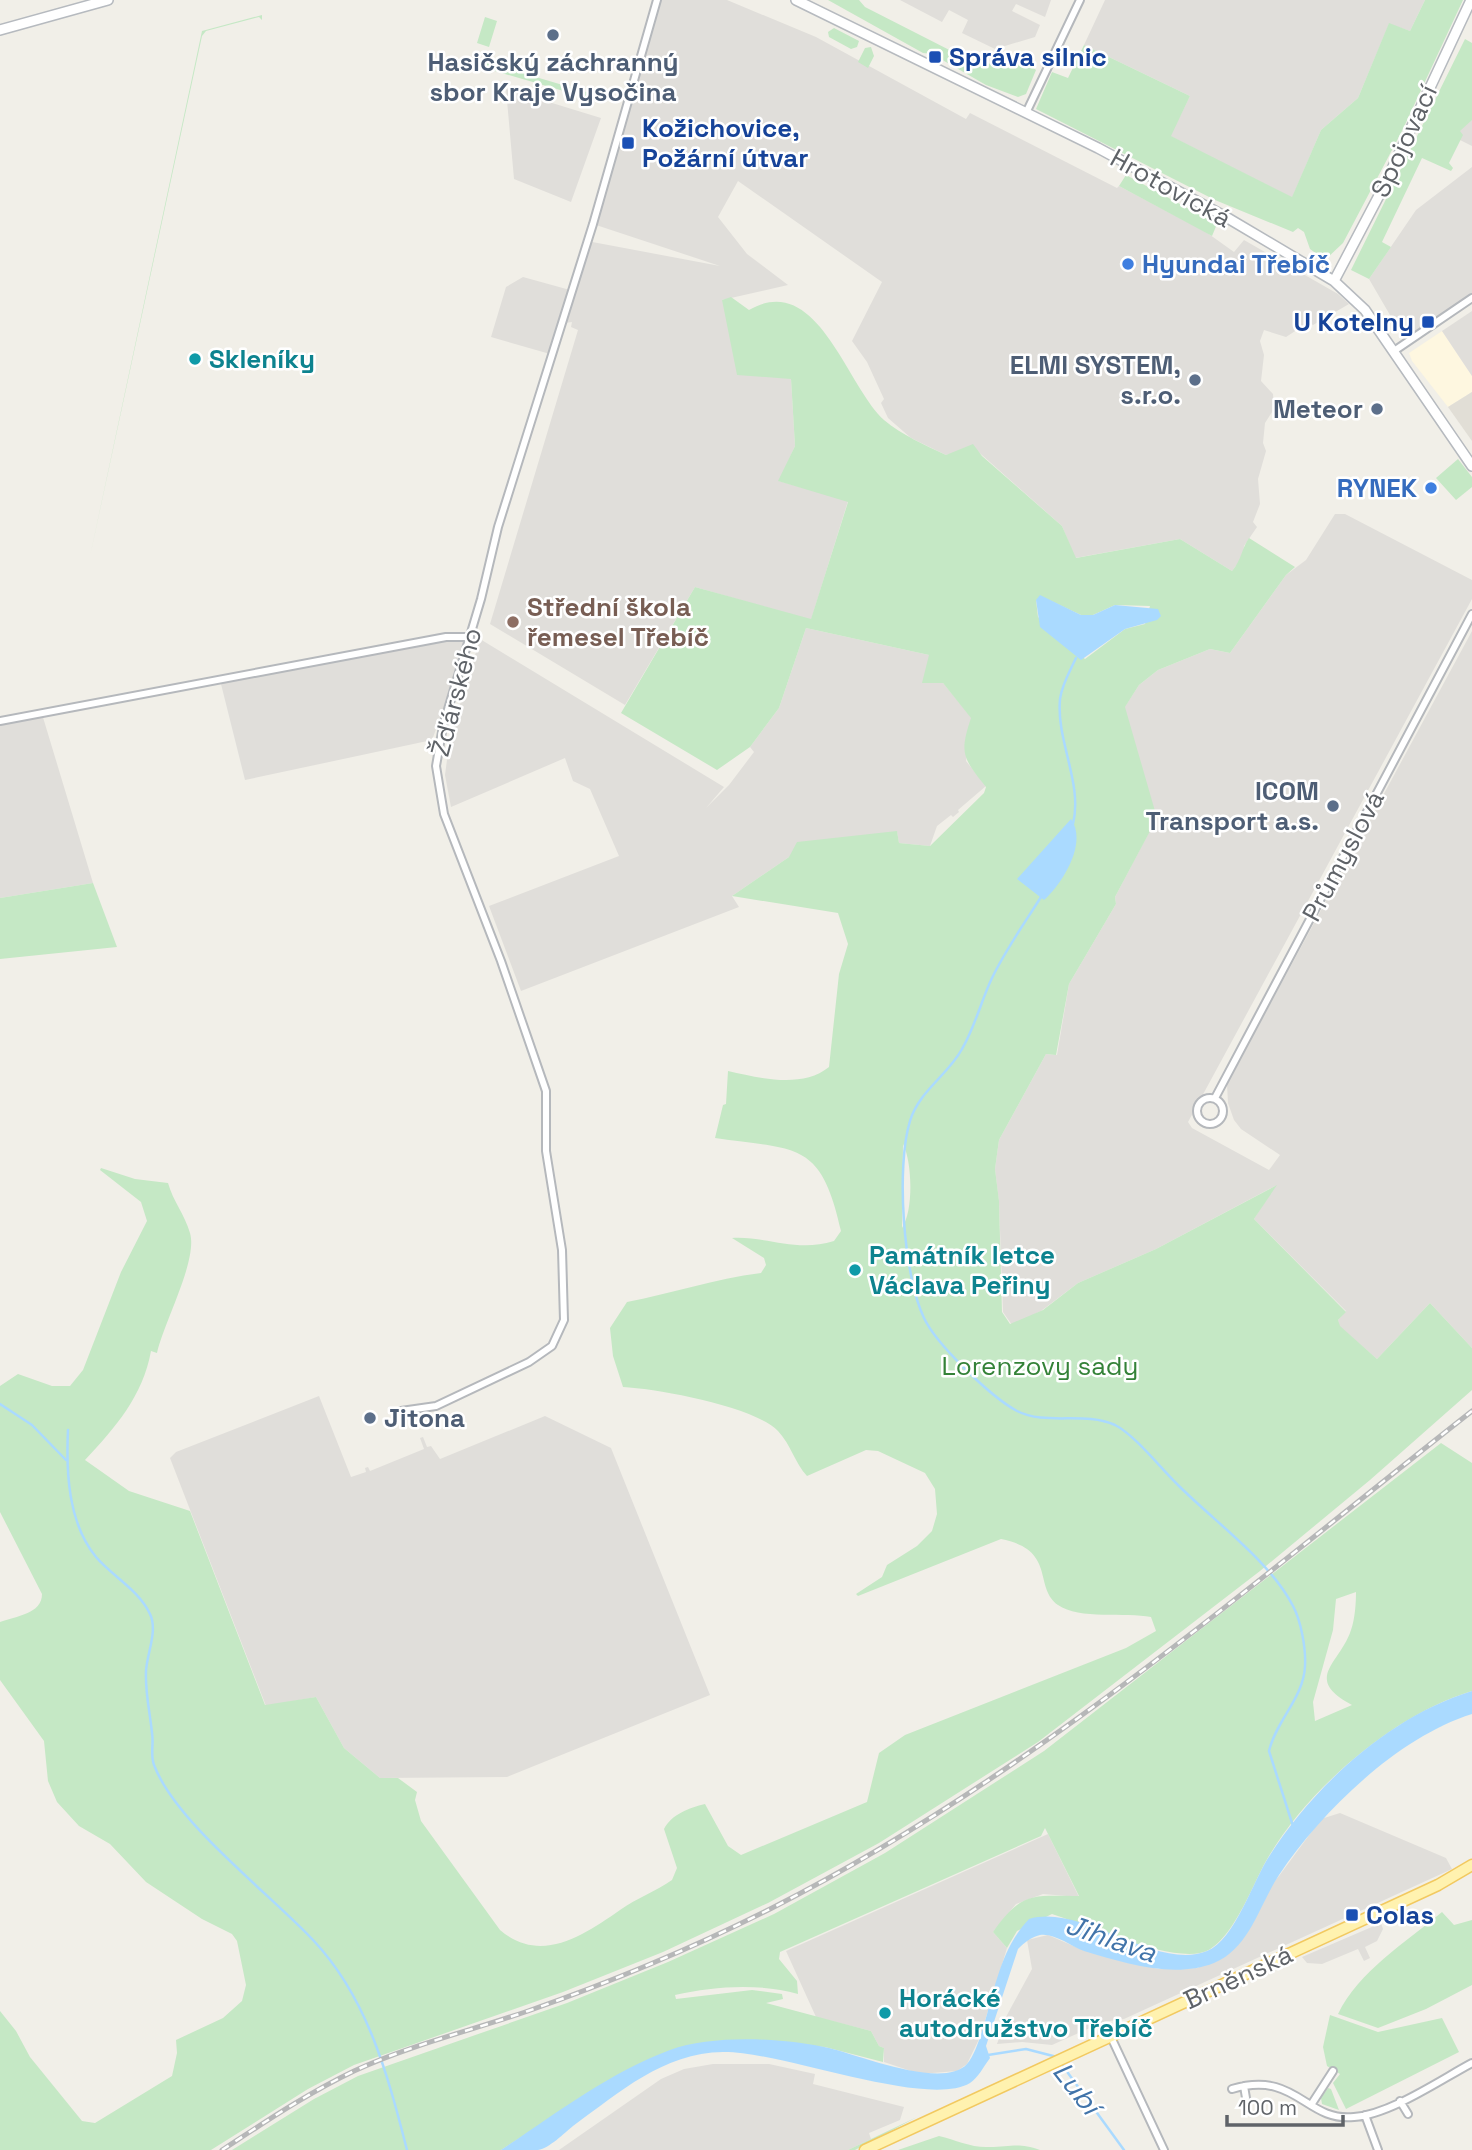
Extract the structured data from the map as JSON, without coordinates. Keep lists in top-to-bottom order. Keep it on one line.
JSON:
{"streets":{"main road":["Spojovací","Hrotovická","Brněnská"],"street":["Žďárského","Průmyslová"]},"crossings":[["Spojovací","Hrotovická"]],"water":["Jihlava","Lubí"],"parks":["Lorenzovy sady"],"places":{"other":["Hasičský záchranný sbor Kraje Vysočina","Hyundai Třebíč","Skleníky","ELMI SYSTEM, s.r.o.","Meteor","RYNEK","Střední škola řemesel Třebíč","ICOM Transport a.s.","Památník letce Václava Peřiny","Jitona","Horácké autodružstvo Třebíč"],"transit":["Správa silnic","Kožichovice, Požární útvar","U Kotelny","Colas"]},"scale_bar":"100 m"}
